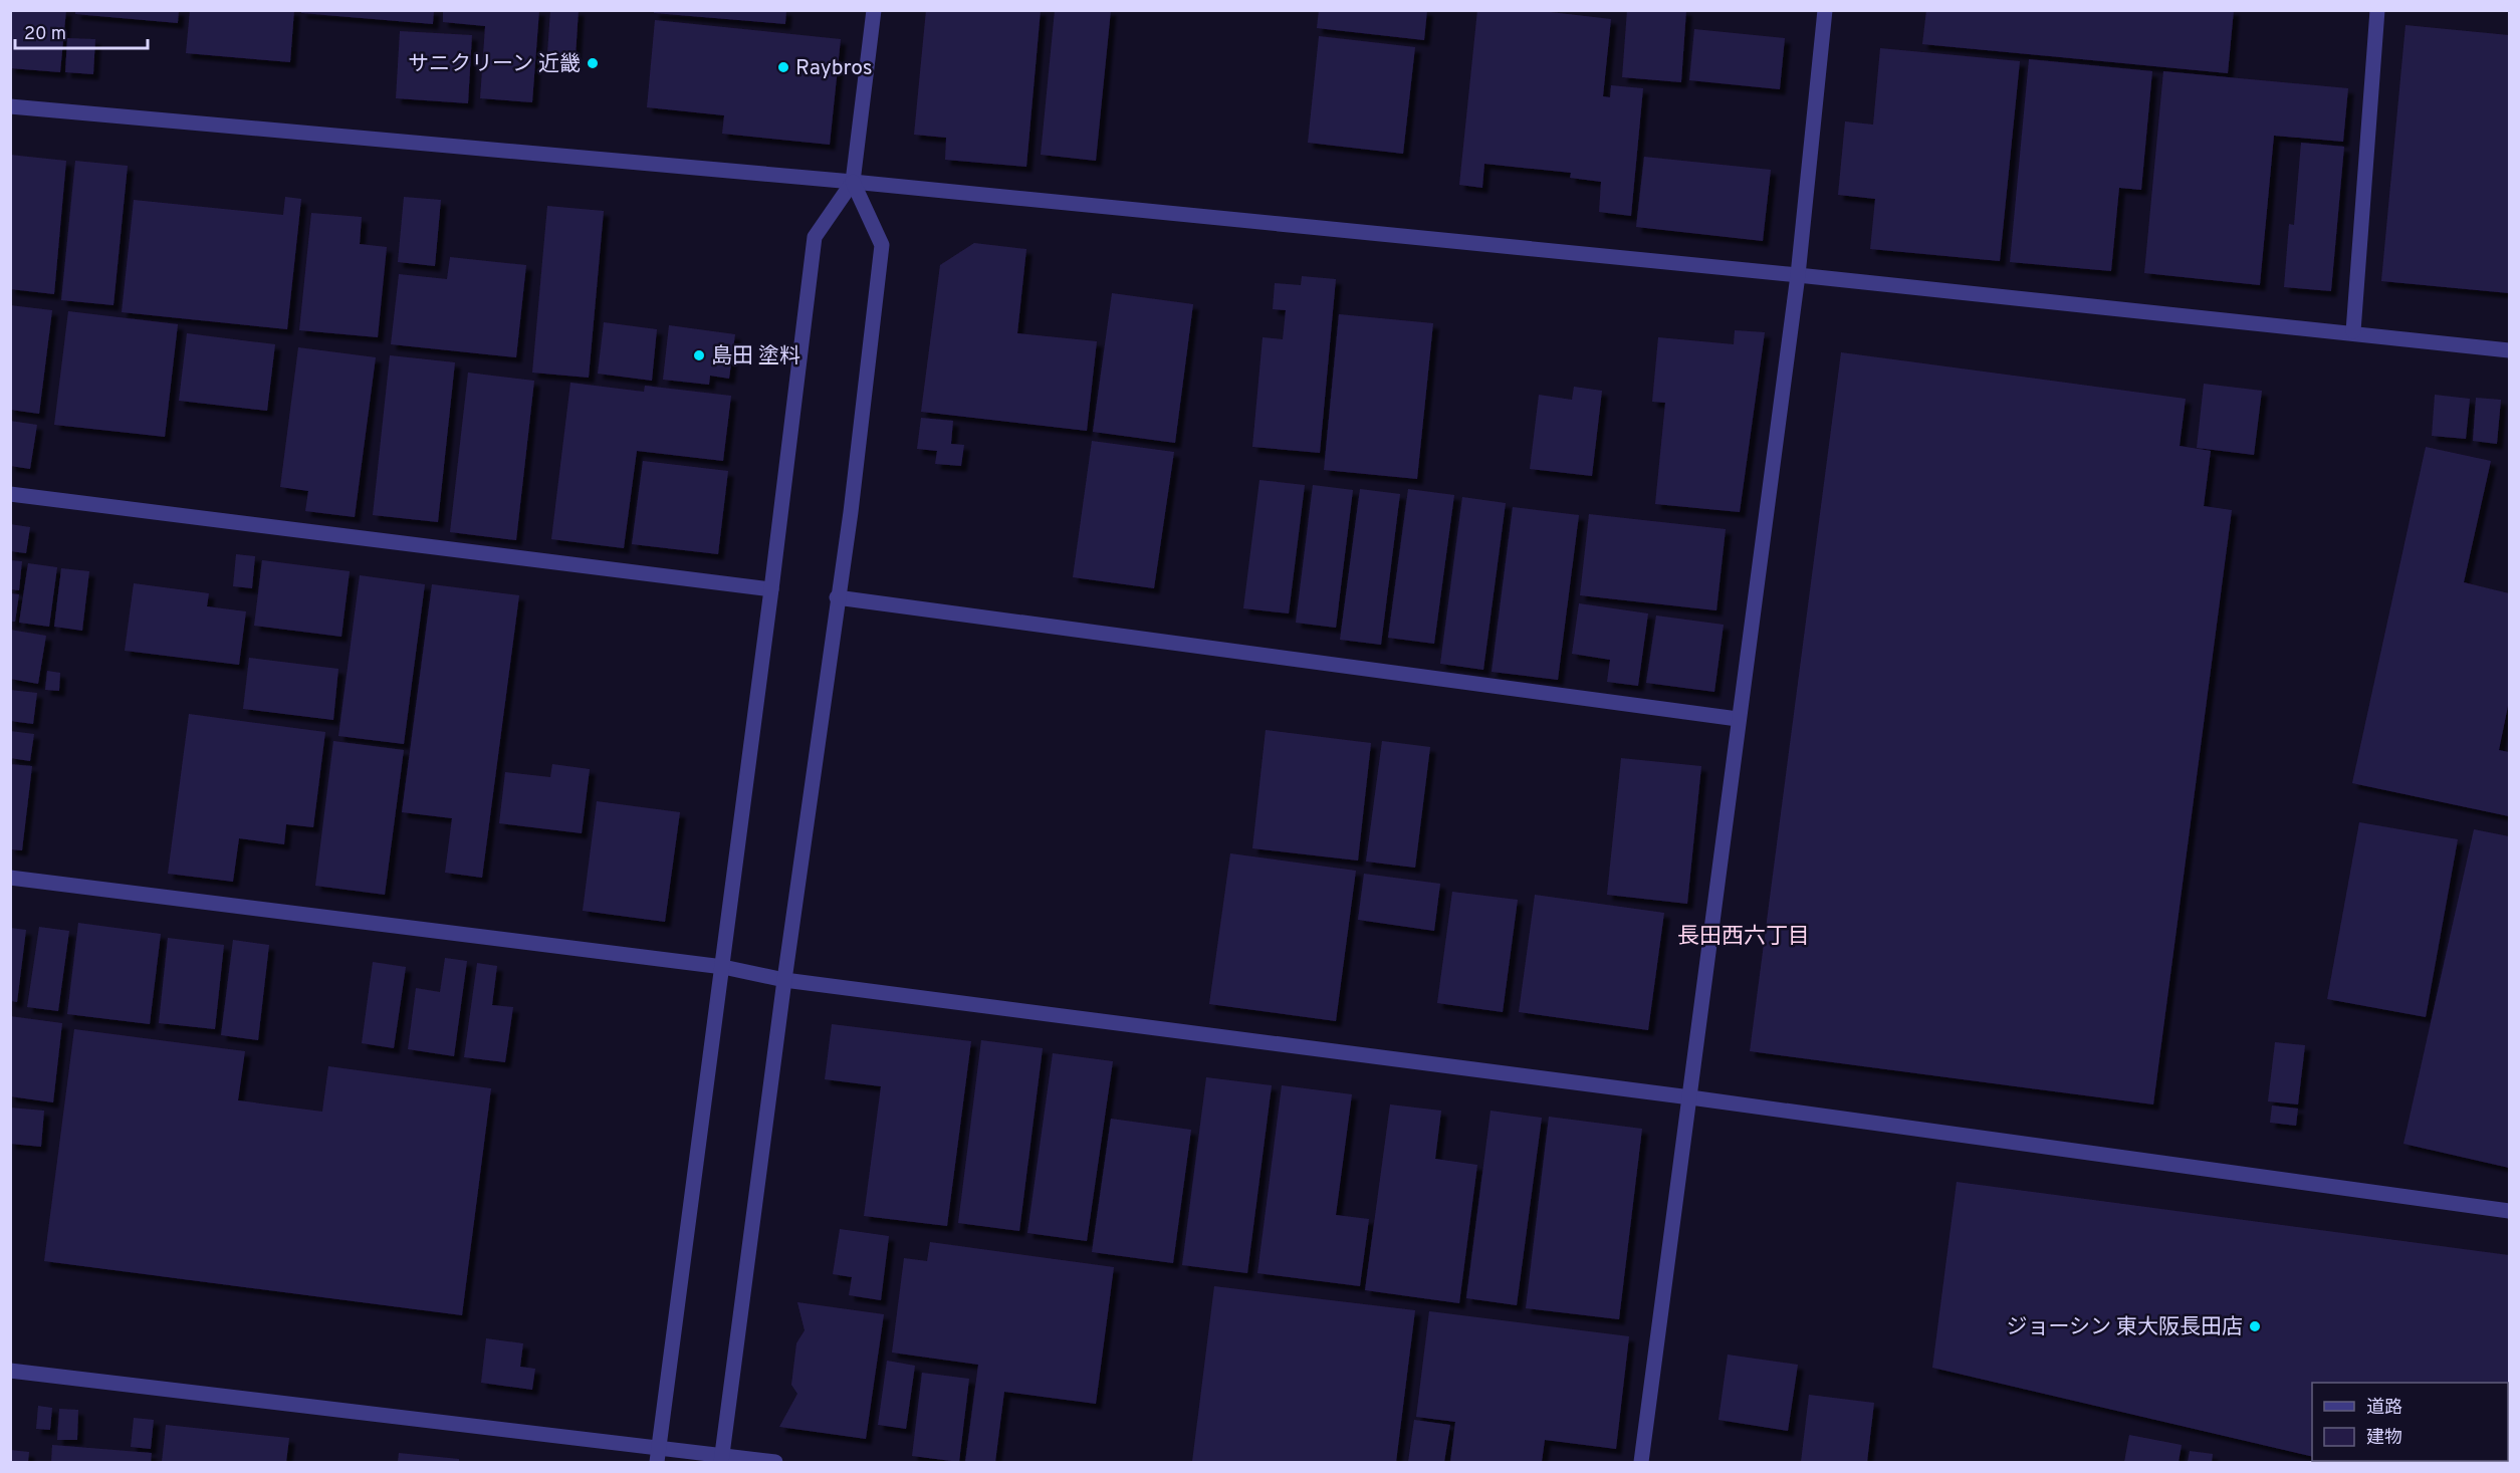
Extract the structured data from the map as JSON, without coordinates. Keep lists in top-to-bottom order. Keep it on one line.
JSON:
{"districts":["長田西六丁目"],"places":["サニクリーン 近畿","Raybros","島田 塗料","ジョーシン 東大阪長田店"],"legend":["道路","建物"],"scale_bar":"20 m"}
